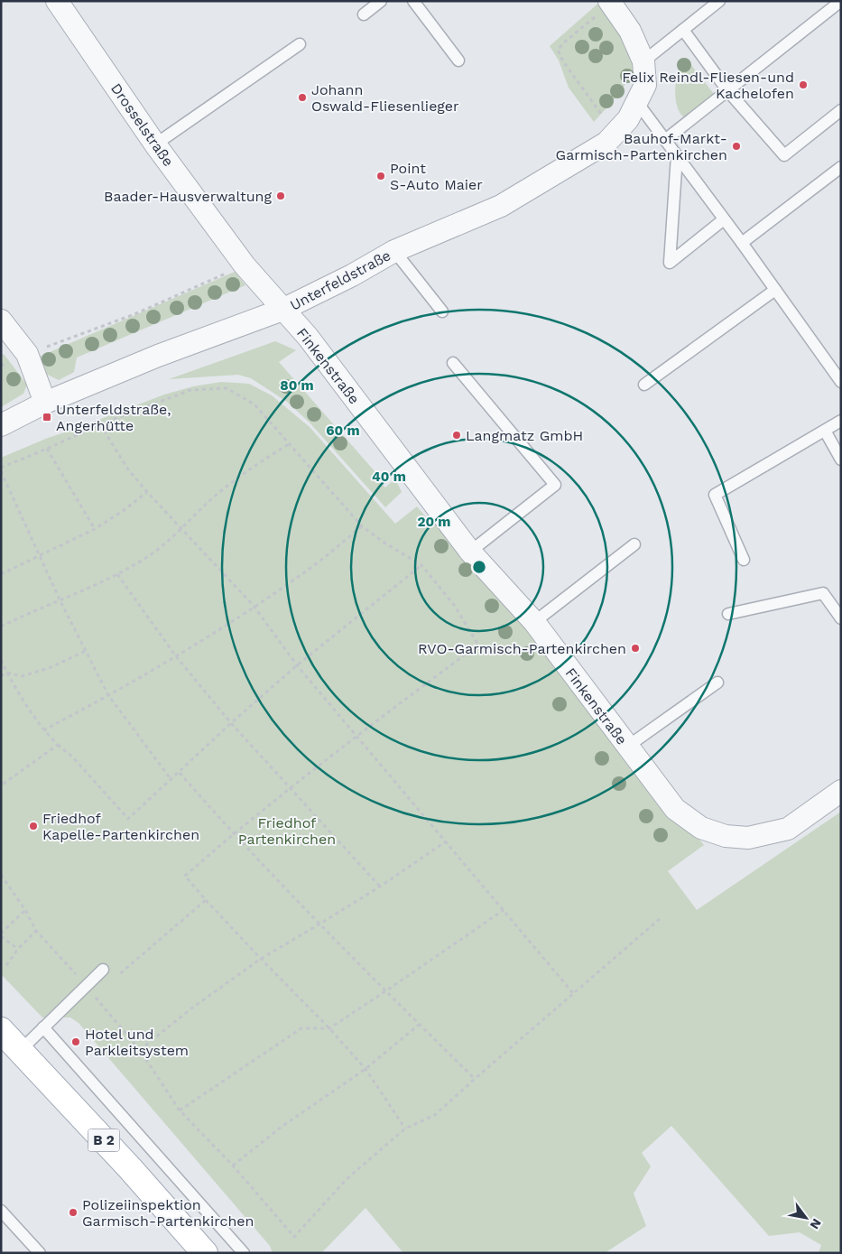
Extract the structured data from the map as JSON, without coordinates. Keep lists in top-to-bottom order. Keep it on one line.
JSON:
{"streets":{"main road":["B 2"],"street":["Drosselstraße","Unterfeldstraße","Finkenstraße"]},"crossings":[["Drosselstraße","Unterfeldstraße"],["Drosselstraße","Finkenstraße"],["Unterfeldstraße","Finkenstraße"]],"parks":["Friedhof Partenkirchen"],"places":{"other":["Felix Reindl-Fliesen-und Kachelofen","Johann Oswald-Fliesenlieger","Bauhof-Markt- Garmisch-Partenkirchen","Point S-Auto Maier","Baader-Hausverwaltung","Langmatz GmbH","RVO-Garmisch-Partenkirchen","Friedhof Kapelle-Partenkirchen","Hotel und Parkleitsystem","Polizeiinspektion Garmisch-Partenkirchen"],"transit":["Unterfeldstraße, Angerhütte"]},"north":"bottom right","rings":["80 m","60 m","40 m","20 m"]}
